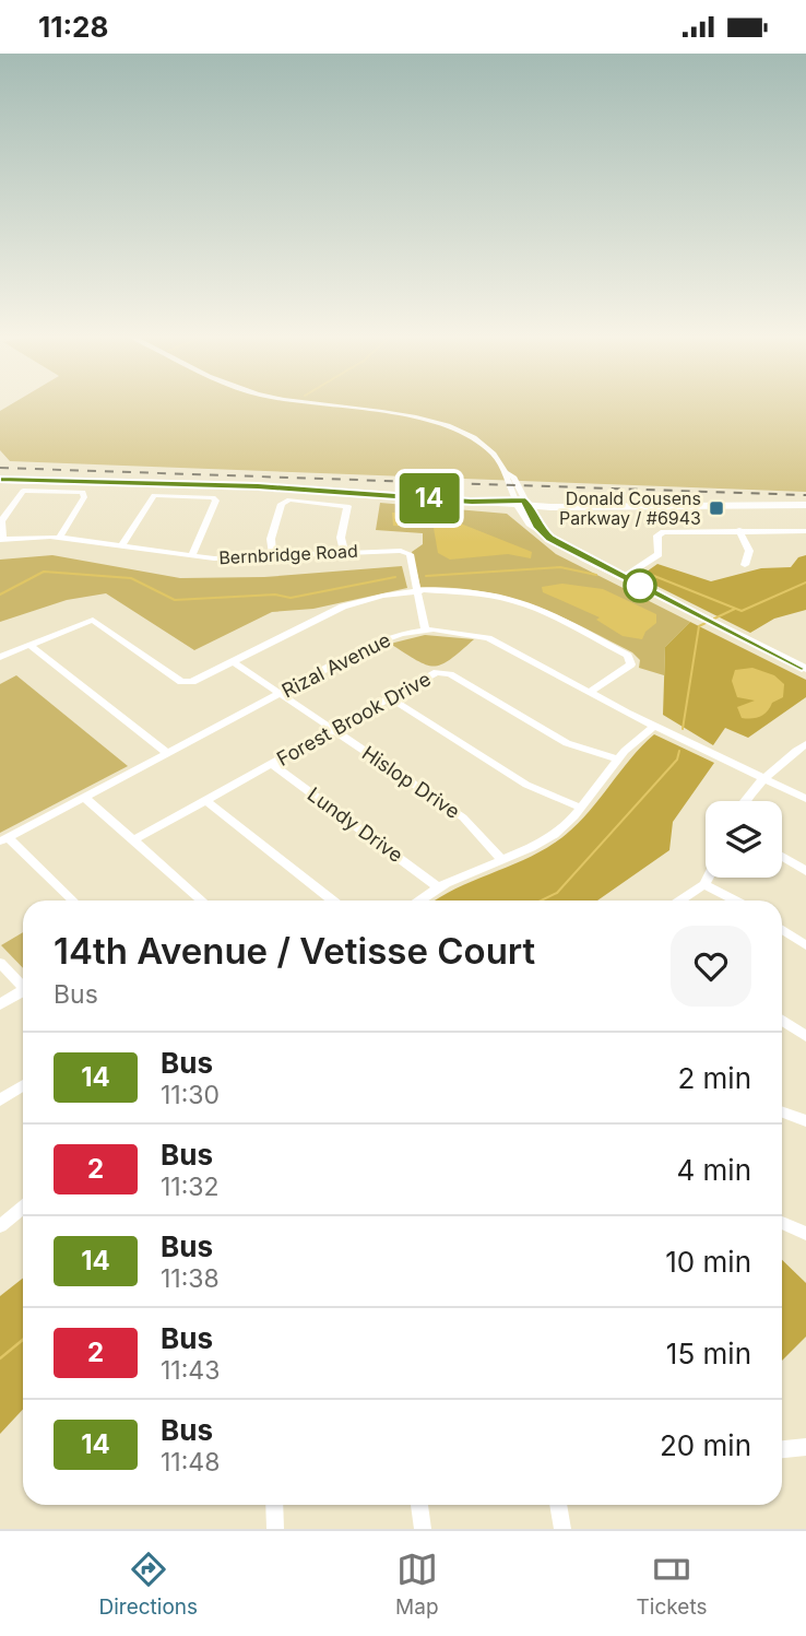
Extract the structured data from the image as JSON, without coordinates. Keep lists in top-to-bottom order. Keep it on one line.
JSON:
{"streets":{"street":["Bernbridge Road","Rizal Avenue","Forest Brook Drive","Hislop Drive","Lundy Drive"]},"crossings":[["Bernbridge Road","Rizal Avenue"],["Rizal Avenue","Hislop Drive"],["Forest Brook Drive","Hislop Drive"],["Forest Brook Drive","Lundy Drive"]],"places":{"transit":["Donald Cousens Parkway / #6943"]},"lines":["bus line 14"],"page":{"status":"11:28","on_map":"14","heading":["14th Avenue / Vetisse Court","Bus"],"list":[{"mark":"14","name":"Bus","note":"11:30","value":"2 min"},{"mark":"2","name":"Bus","note":"11:32","value":"4 min"},{"mark":"14","name":"Bus","note":"11:38","value":"10 min"},{"mark":"2","name":"Bus","note":"11:43","value":"15 min"},{"mark":"14","name":"Bus","note":"11:48","value":"20 min"}],"tabs":["Directions","Map","Tickets"]}}
